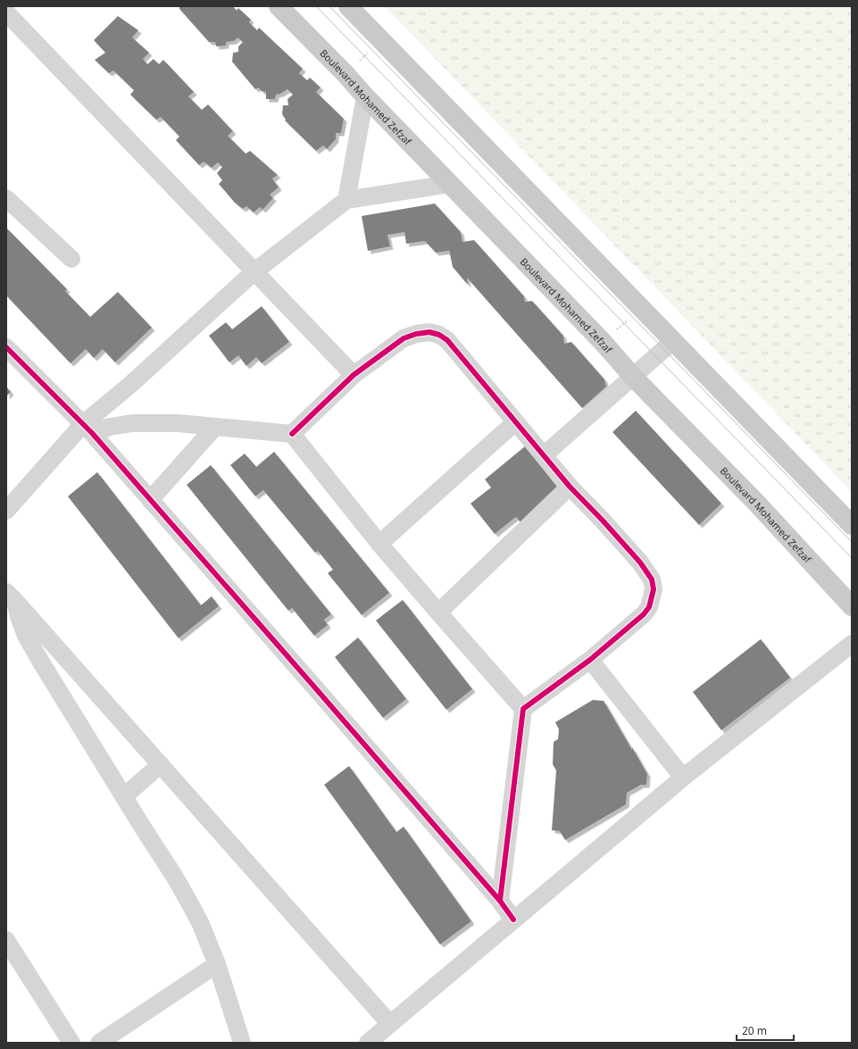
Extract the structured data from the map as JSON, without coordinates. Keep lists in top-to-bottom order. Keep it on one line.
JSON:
{"streets":{"main road":["Boulevard Mohamed Zefzaf"]},"scale_bar":"20 m"}
